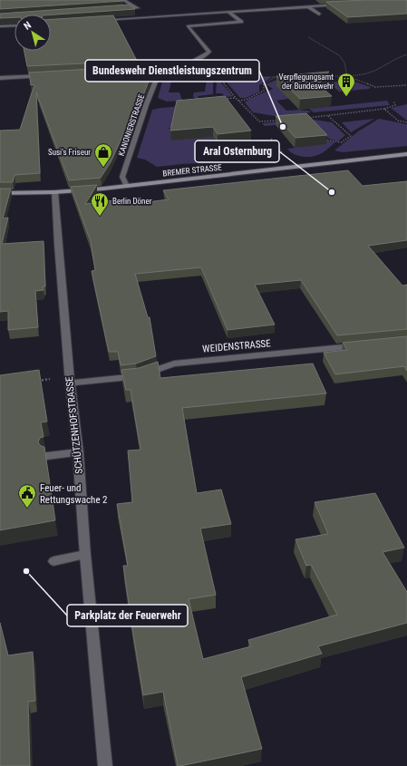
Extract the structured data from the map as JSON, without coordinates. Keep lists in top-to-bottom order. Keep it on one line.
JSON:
{"streets":{"street":["KANONIERSTRASSE","BREMER STRASSE","WEIDENSTRASSE","SCHÜTZENHOFSTRASSE"]},"crossings":[["KANONIERSTRASSE","BREMER STRASSE"],["BREMER STRASSE","SCHÜTZENHOFSTRASSE"],["WEIDENSTRASSE","SCHÜTZENHOFSTRASSE"]],"places":{"building":["Verpflegungsamt der Bundeswehr"],"other":["Bundeswehr Dienstleistungszentrum","Aral Osternburg","Parkplatz der Feuerwehr"],"shop":["Susi's Friseur"],"restaurant":["Berlin Döner"],"public building":["Feuer- und Rettungswache 2"]},"north":"top left"}
